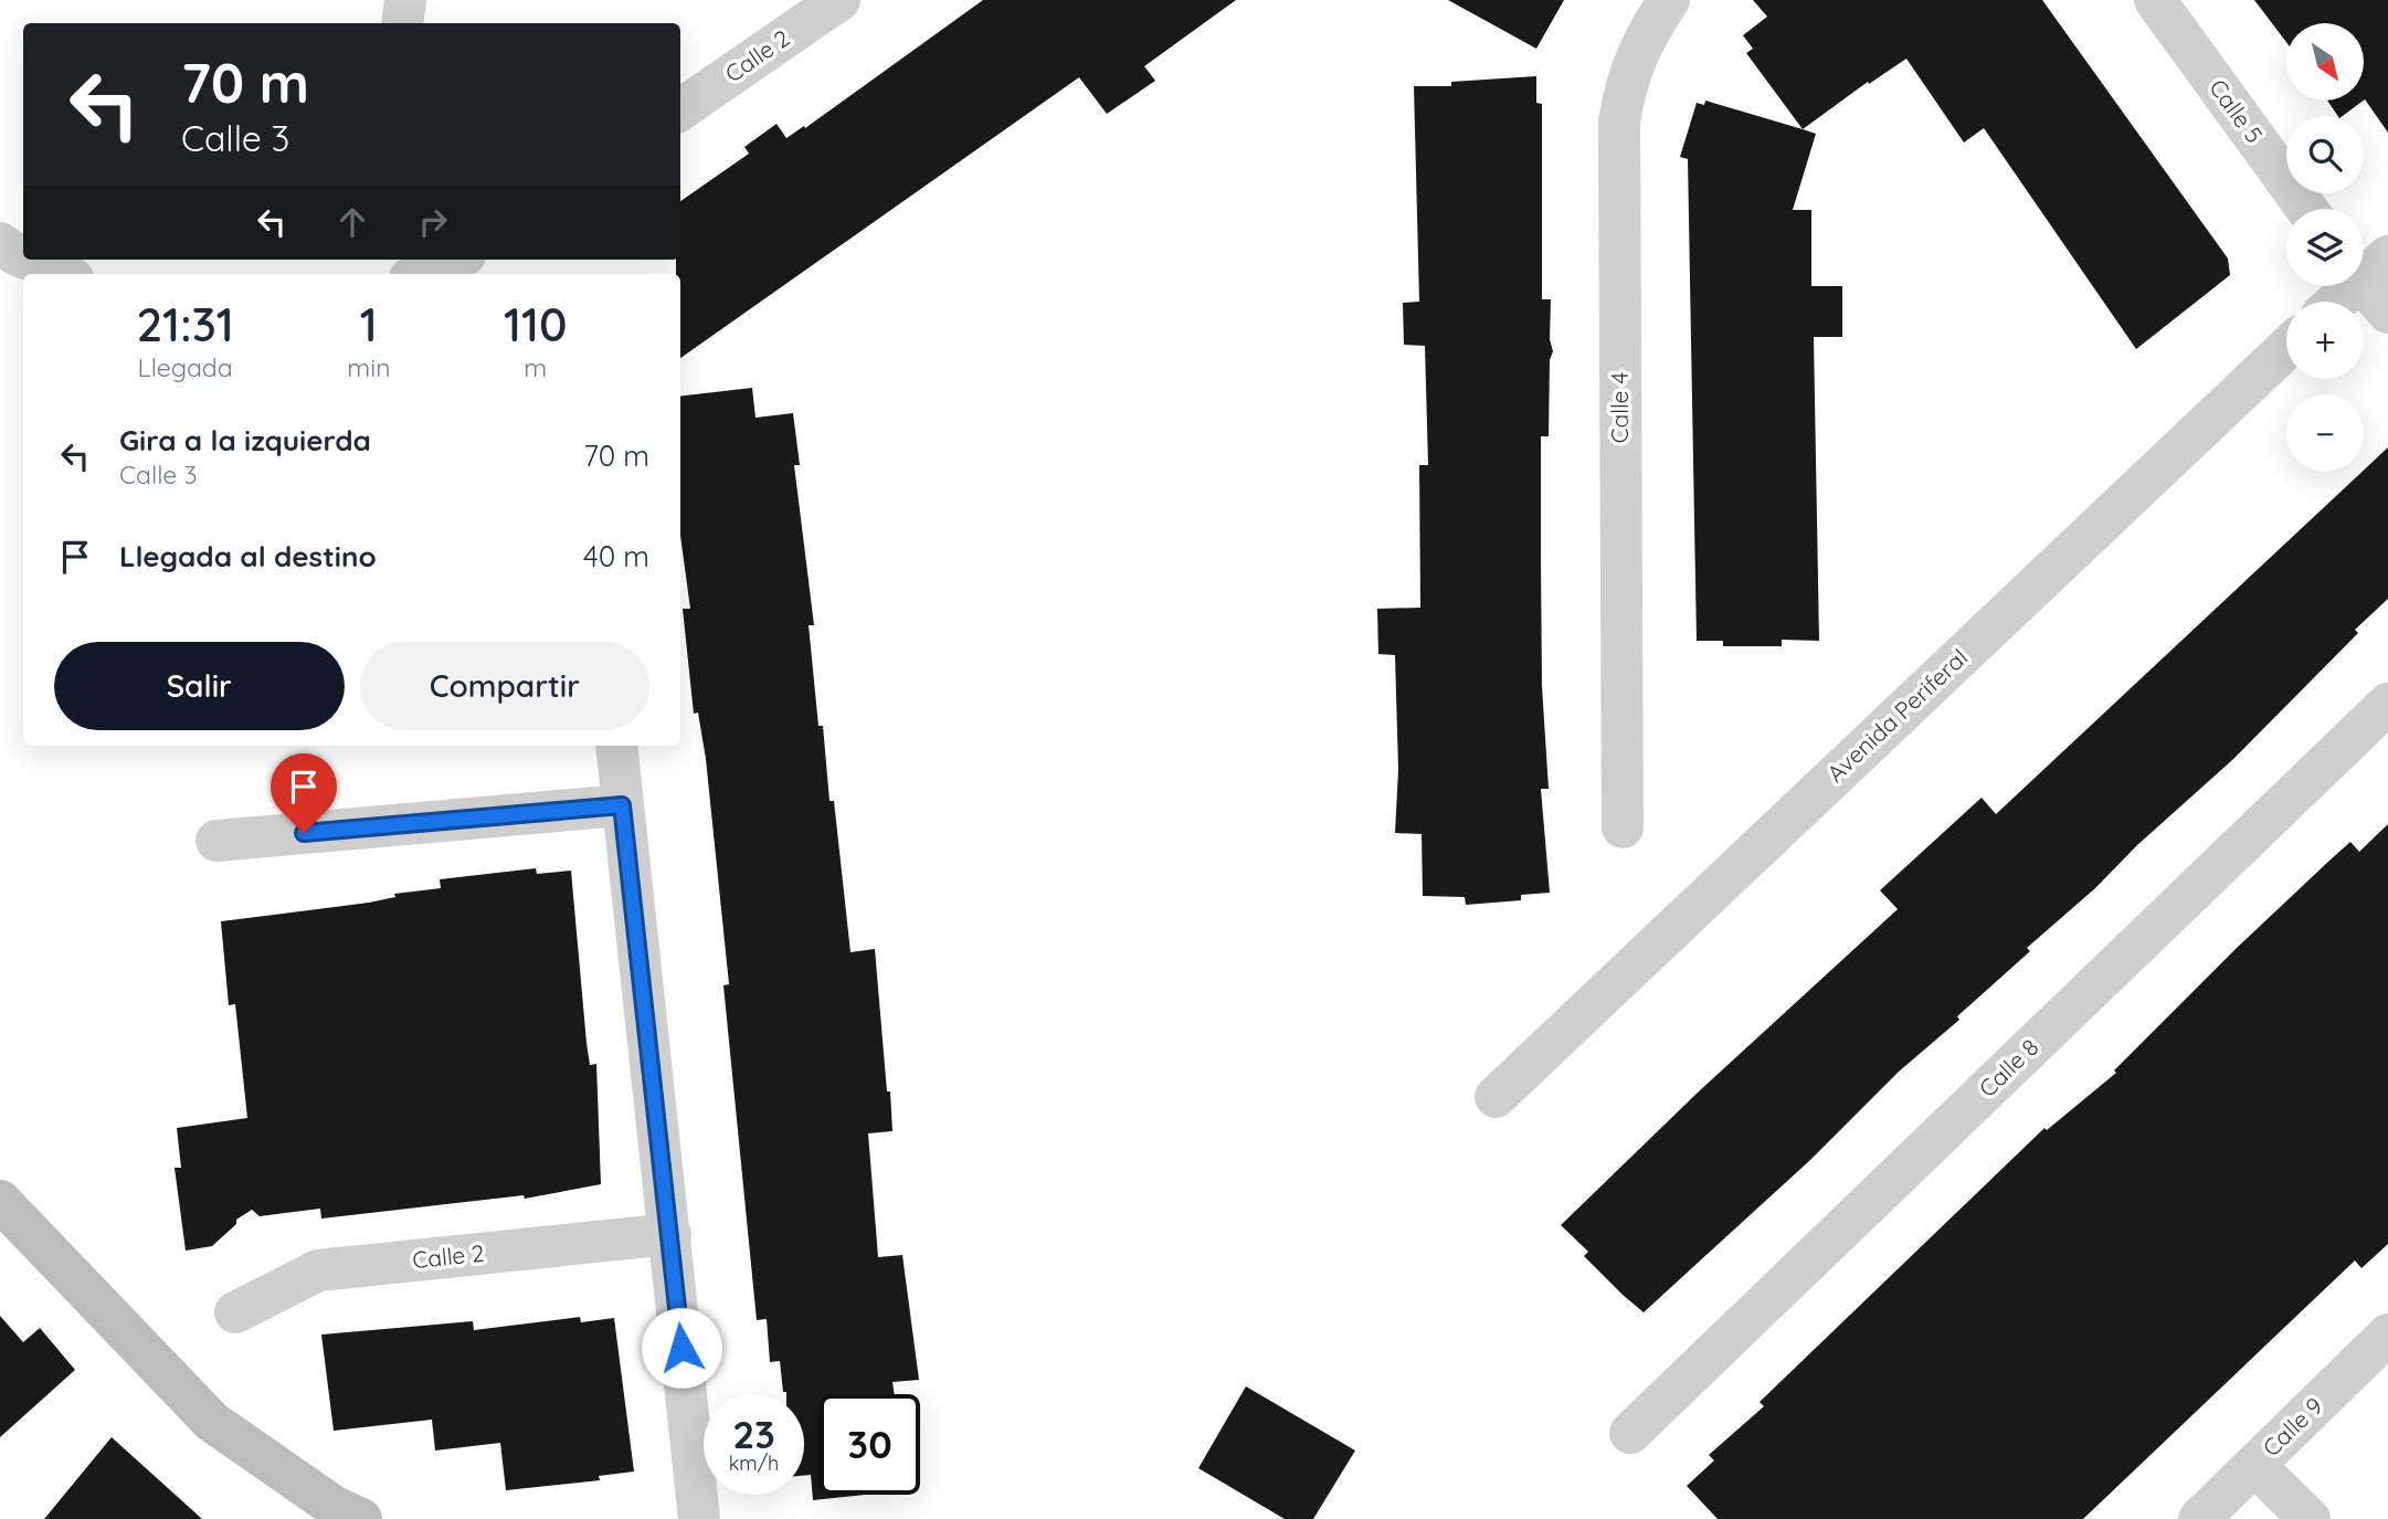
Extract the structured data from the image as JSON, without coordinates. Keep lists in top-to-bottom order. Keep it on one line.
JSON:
{"streets":{"street":["Calle 2","Calle 5","Calle 4","Avenida Periferal","Calle 8","Calle 9"]},"north":"bottom right","page":{"map_buttons":["+","−"],"turn":["70 m","Calle 3"],"eta":["21:31","Llegada","1","min","110","m"],"list":[{"name":"Gira a la izquierda","note":"Calle 3","value":"70 m"},{"name":"Llegada al destino","value":"40 m"}],"buttons":["Salir","Compartir"],"speed":"23 km/h","limit":"30"}}
